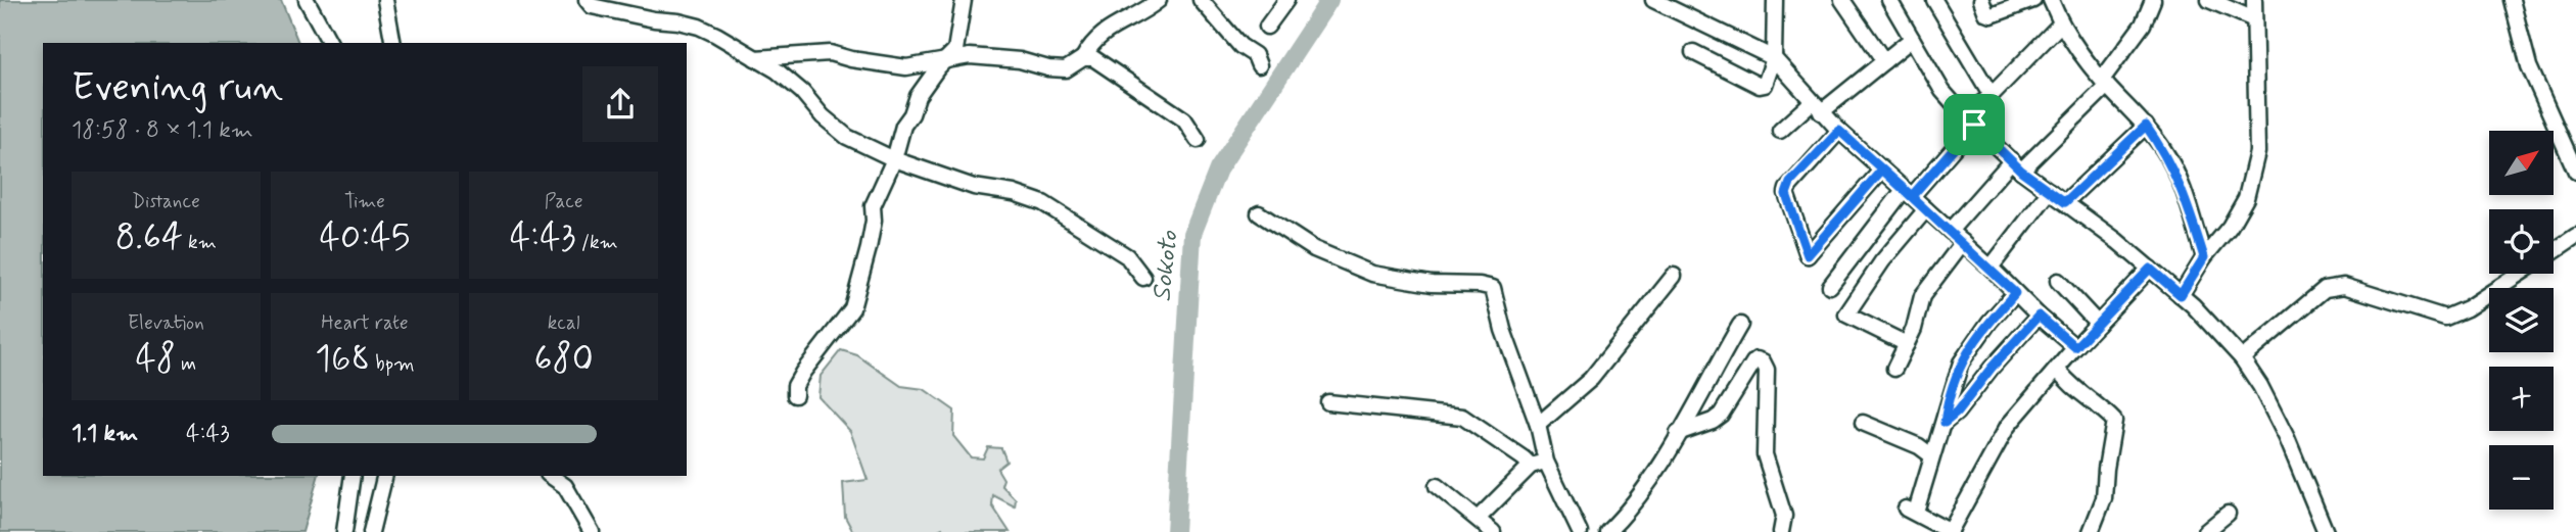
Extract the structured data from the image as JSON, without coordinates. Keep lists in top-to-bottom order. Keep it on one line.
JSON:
{"water":["Sokoto"],"north":"top right","page":{"heading":["Evening run","18:58 · 8 × 1.1 km"],"map_buttons":["+","−"],"stats":[["Distance","8.64 km"],["Time","40:45"],["Pace","4:43 /km"],["Elevation","48 m"],["Heart rate","168 bpm"],["kcal","680"]],"list":[{"name":"1.1 km","note":"4:43"}]}}
